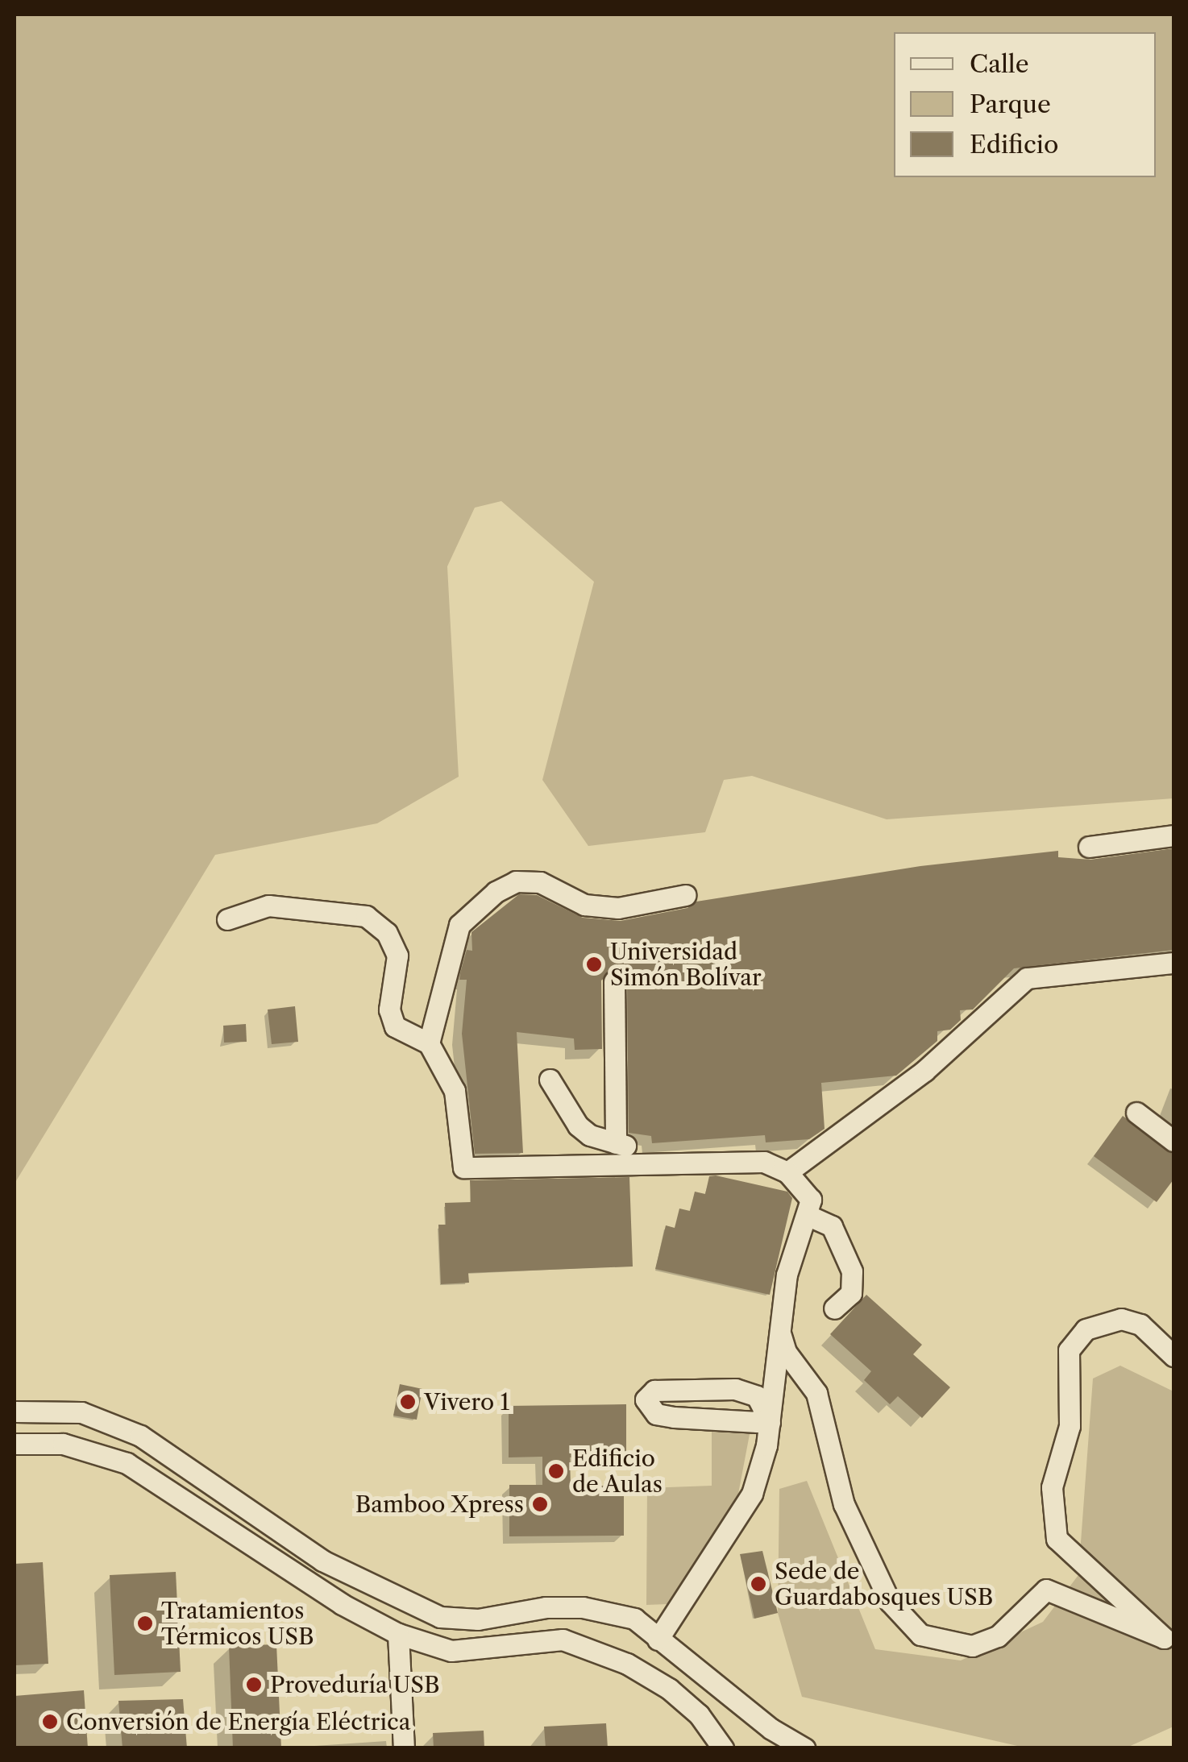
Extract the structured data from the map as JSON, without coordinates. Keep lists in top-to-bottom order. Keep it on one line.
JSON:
{"places":["Universidad Simón Bolívar","Vivero 1","Edificio de Aulas","Bamboo Xpress","Sede de Guardabosques USB","Tratamientos Térmicos USB","Proveduría USB","Conversión de Energía Eléctrica"],"legend":["Calle","Parque","Edificio"]}
